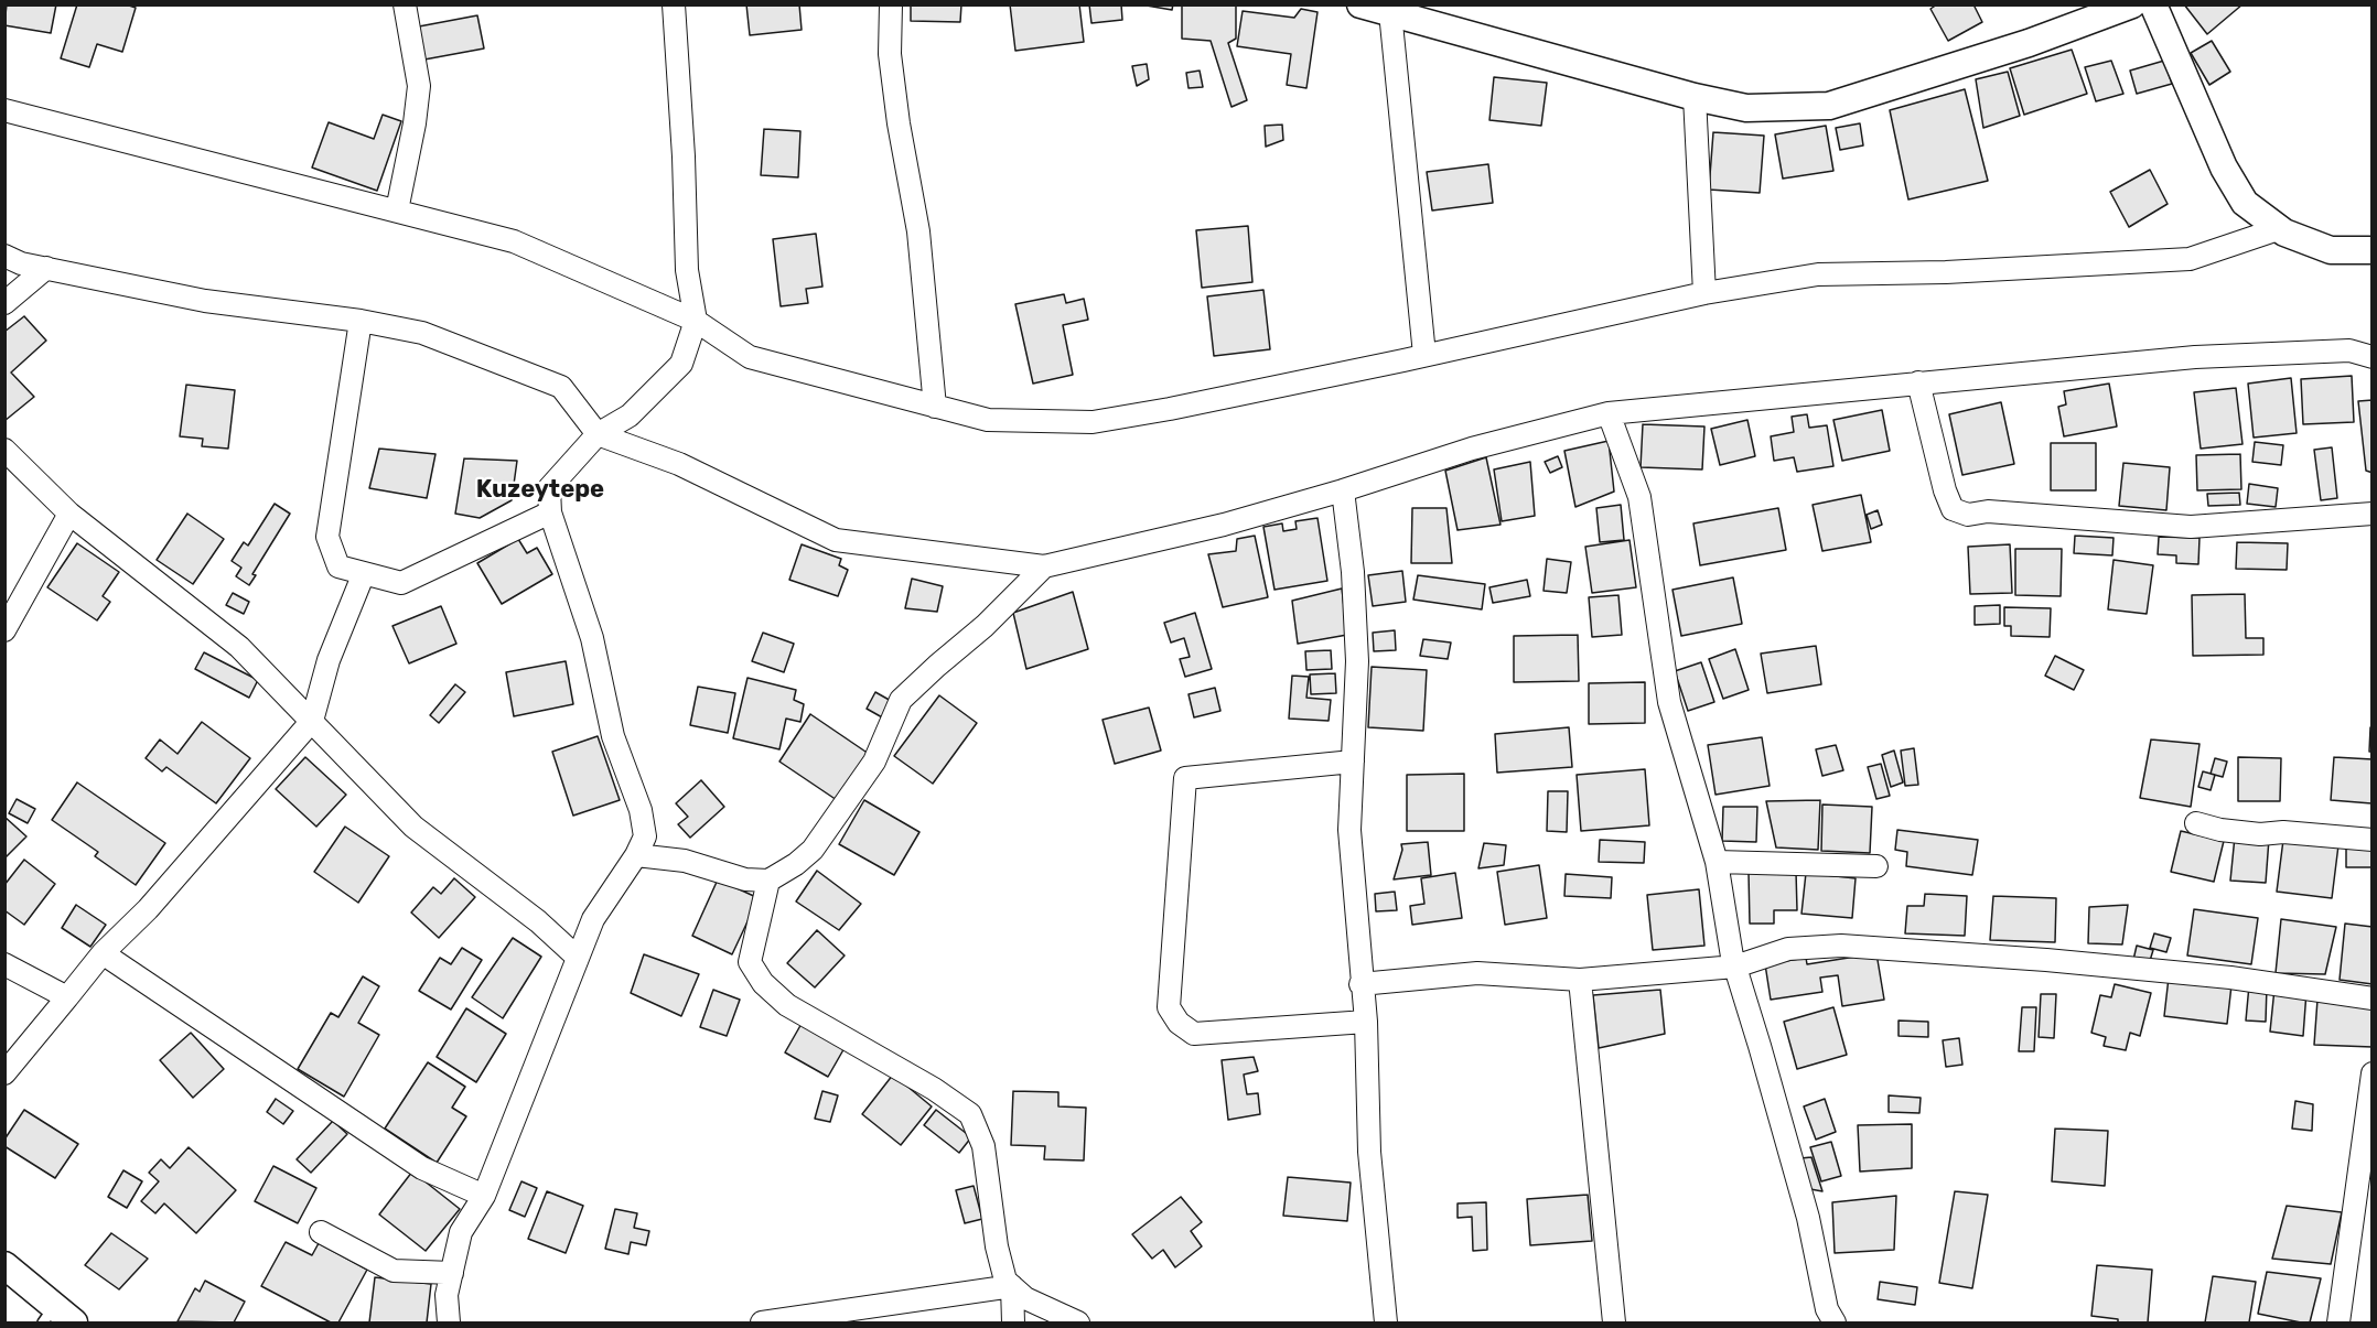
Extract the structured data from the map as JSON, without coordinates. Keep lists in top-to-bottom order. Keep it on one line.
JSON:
{"districts":["Kuzeytepe"]}
